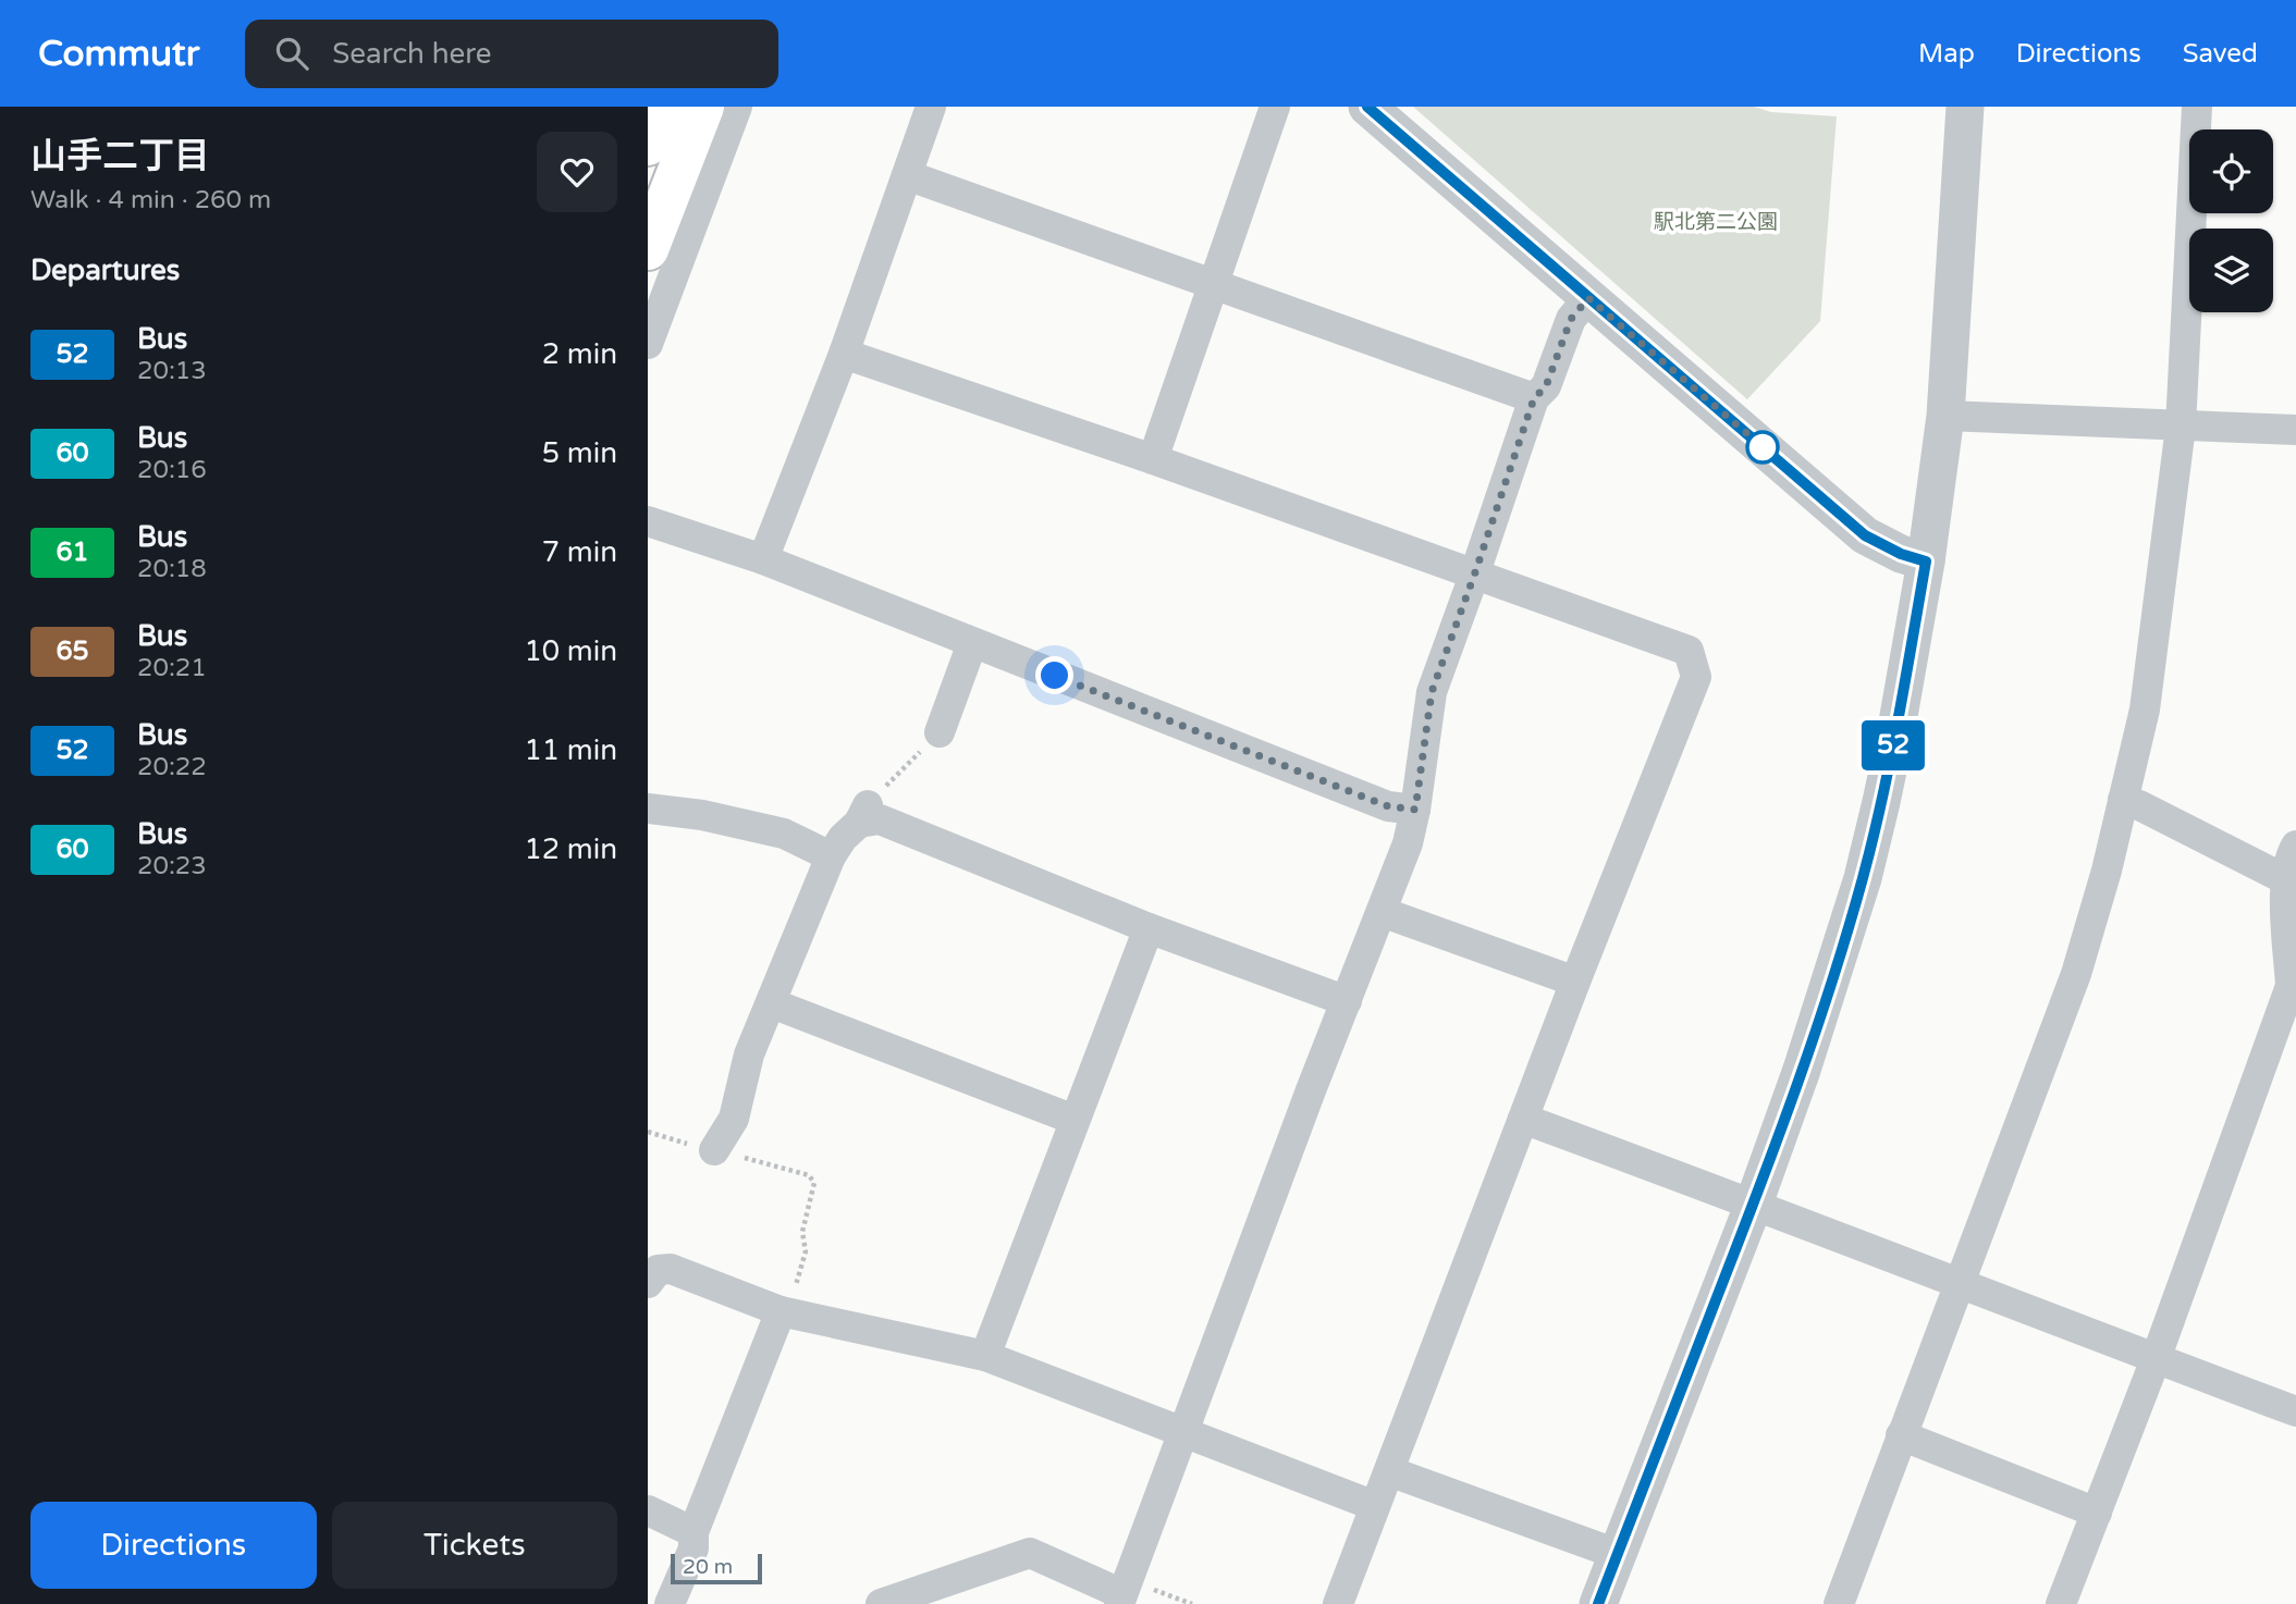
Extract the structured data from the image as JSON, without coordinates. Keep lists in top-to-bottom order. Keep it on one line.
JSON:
{"parks":["駅北第二公園"],"lines":["bus line 52"],"scale_bar":"20 m","page":{"header":"Commutr","search":"Search here","nav":["Map","Directions","Saved"],"heading":[["山手二丁目","Walk · 4 min · 260 m"],"Departures"],"on_map":"52","list":[{"mark":"52","name":"Bus","note":"20:13","value":"2 min"},{"mark":"60","name":"Bus","note":"20:16","value":"5 min"},{"mark":"61","name":"Bus","note":"20:18","value":"7 min"},{"mark":"65","name":"Bus","note":"20:21","value":"10 min"},{"mark":"52","name":"Bus","note":"20:22","value":"11 min"},{"mark":"60","name":"Bus","note":"20:23","value":"12 min"}],"buttons":["Directions","Tickets"],"scale":"20 m"}}
